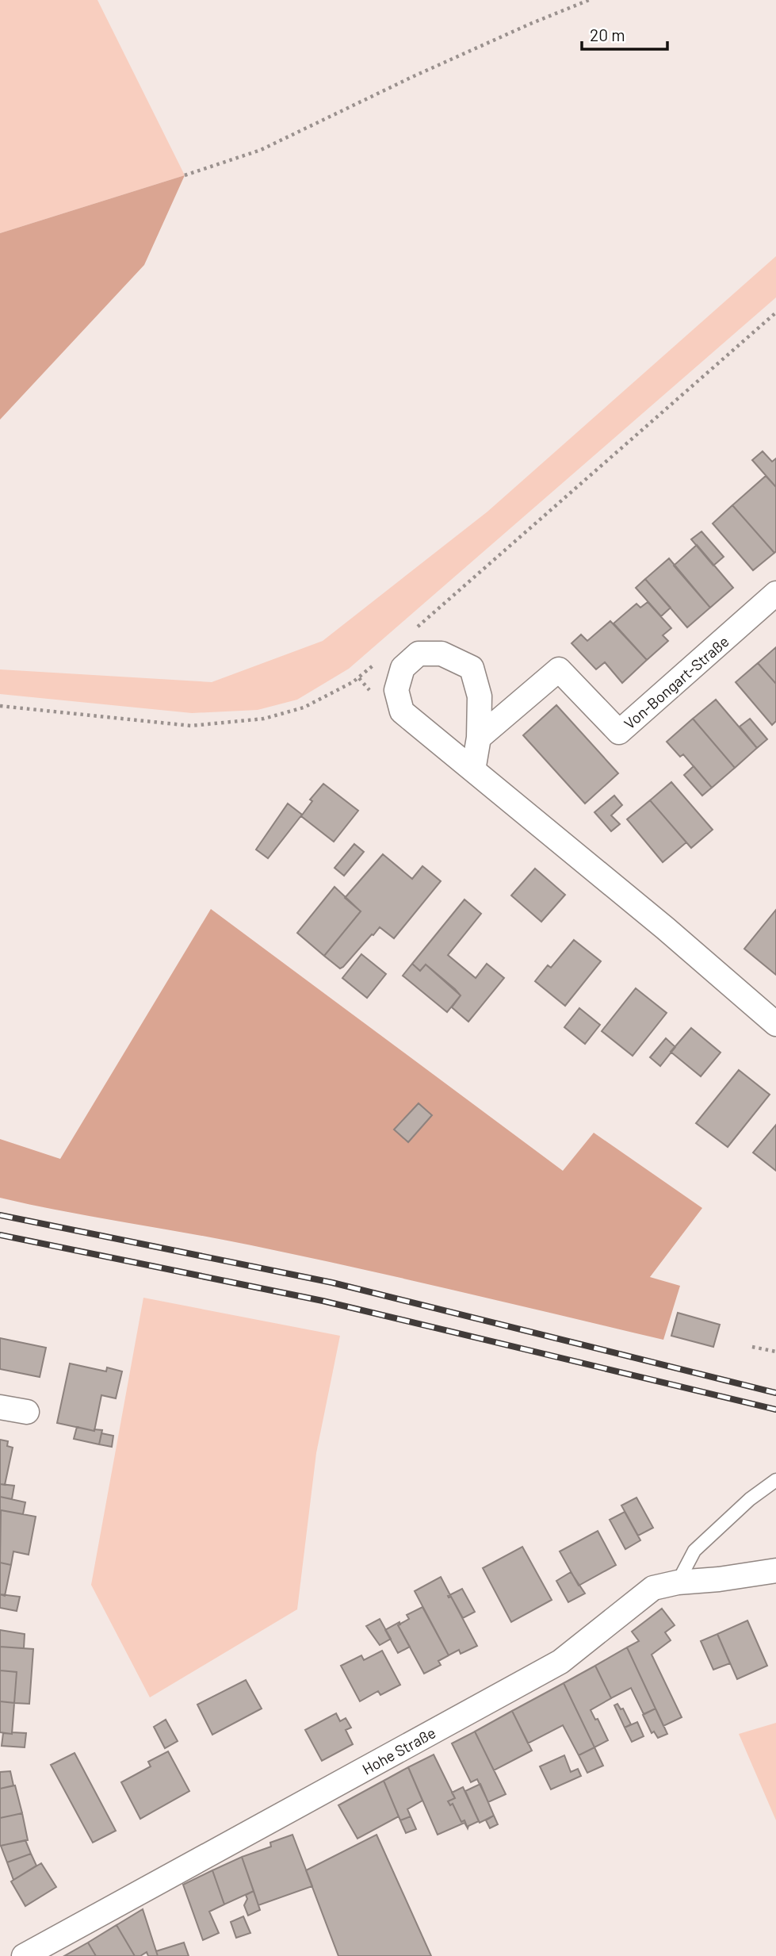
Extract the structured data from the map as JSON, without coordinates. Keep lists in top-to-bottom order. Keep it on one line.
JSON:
{"streets":{"street":["Von-Bongart-Straße","Hohe Straße"]},"scale_bar":"20 m"}
